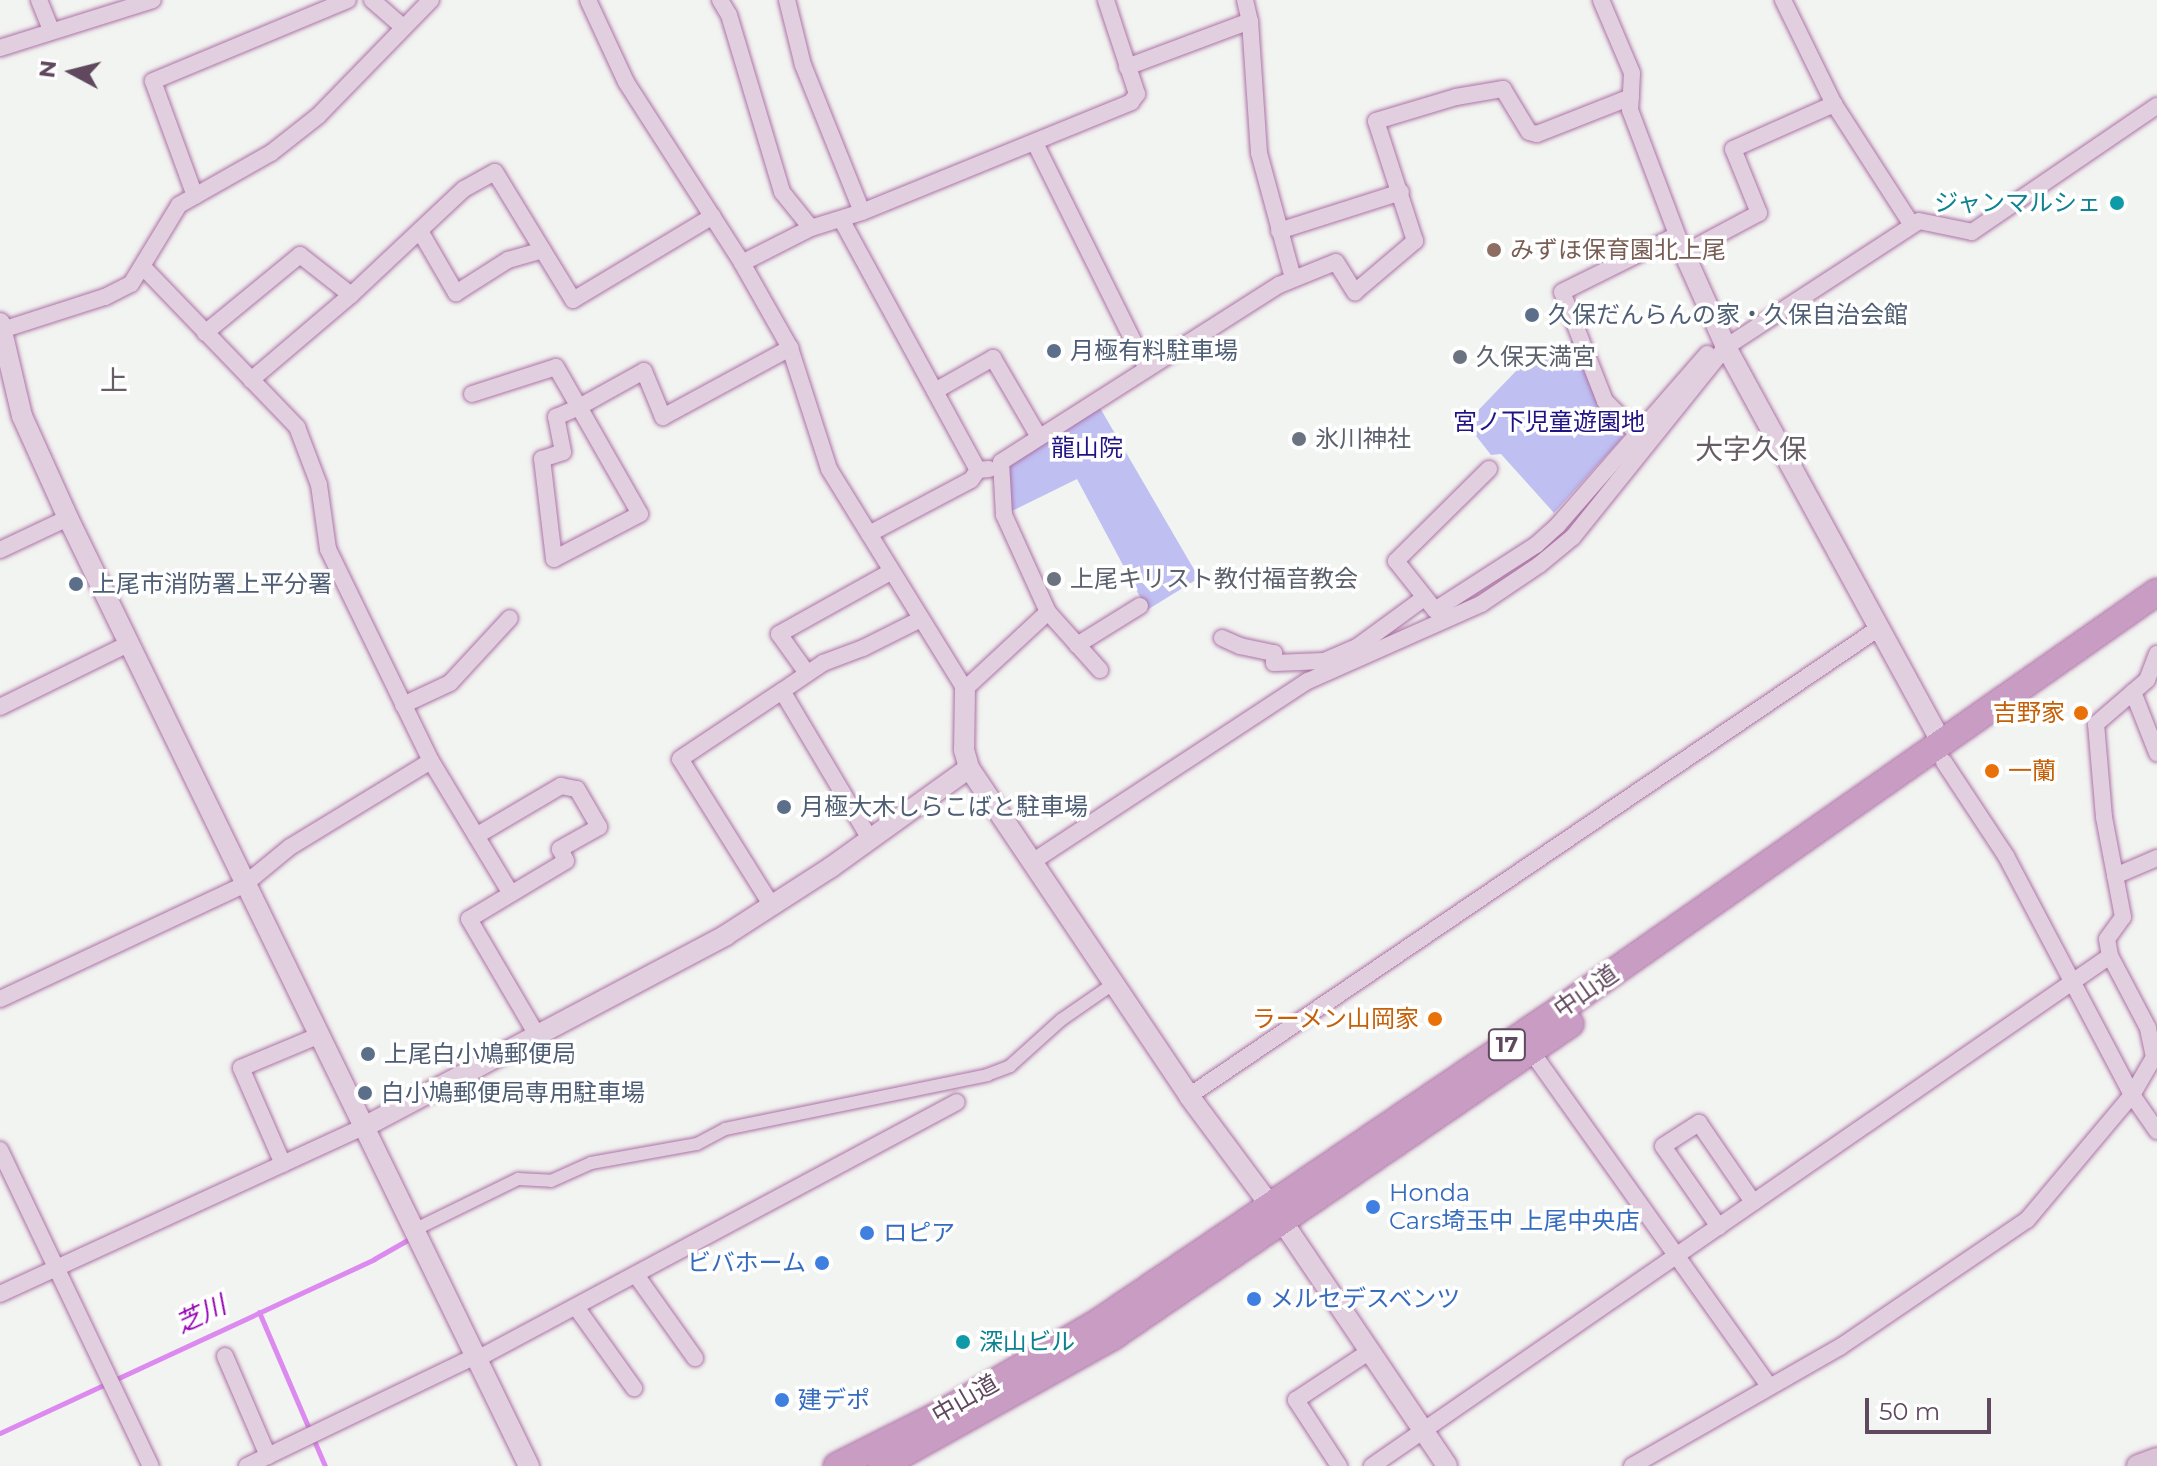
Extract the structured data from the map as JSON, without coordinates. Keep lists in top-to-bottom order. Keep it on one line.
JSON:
{"streets":{"highway":["中山道","17"]},"districts":["上","大字久保"],"water":["芝川"],"parks":["宮ノ下児童遊園地","龍山院"],"places":["ジャンマルシェ","みずほ保育園北上尾","久保だんらんの家・久保自治会館","月極有料駐車場","久保天満宮","氷川神社","上尾キリスト教付福音教会","上尾市消防署上平分署","吉野家","一蘭","月極大木しらこばと駐車場","ラーメン山岡家","上尾白小鳩郵便局","白小鳩郵便局専用駐車場","Honda Cars埼玉中 上尾中央店","ロピア","ビバホーム","メルセデスベンツ","深山ビル","建デポ"],"scale_bar":"50 m","north":"left"}
